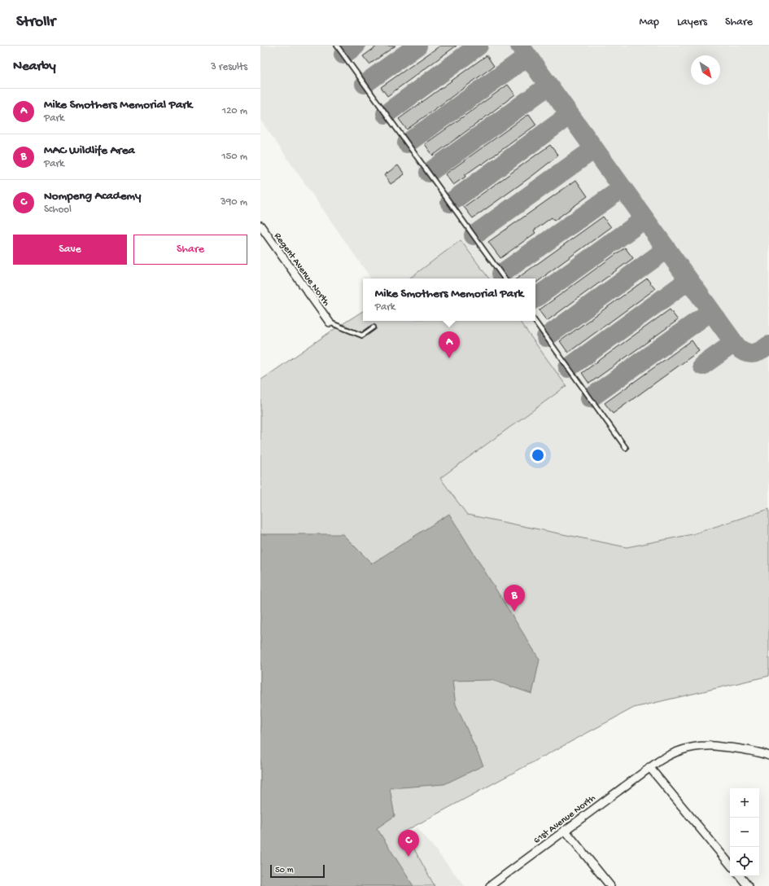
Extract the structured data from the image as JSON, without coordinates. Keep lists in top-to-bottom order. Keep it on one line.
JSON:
{"streets":{"street":["Regent Avenue North","61st Avenue North"]},"scale_bar":"50 m","north":"bottom right","page":{"header":"Strollr","nav":["Map","Layers","Share"],"heading":["Nearby","3 results"],"list":[{"mark":"A","name":"Mike Smothers Memorial Park","note":"Park","value":"120 m"},{"mark":"B","name":"MAC Wildlife Area","note":"Park","value":"150 m"},{"mark":"C","name":"Nompeng Academy","note":"School","value":"390 m"}],"buttons":["Save","Share"],"popup":["Mike Smothers Memorial Park","Park"],"pins":["A","B","C"],"map_buttons":["+","−"],"scale":"50 m"}}
